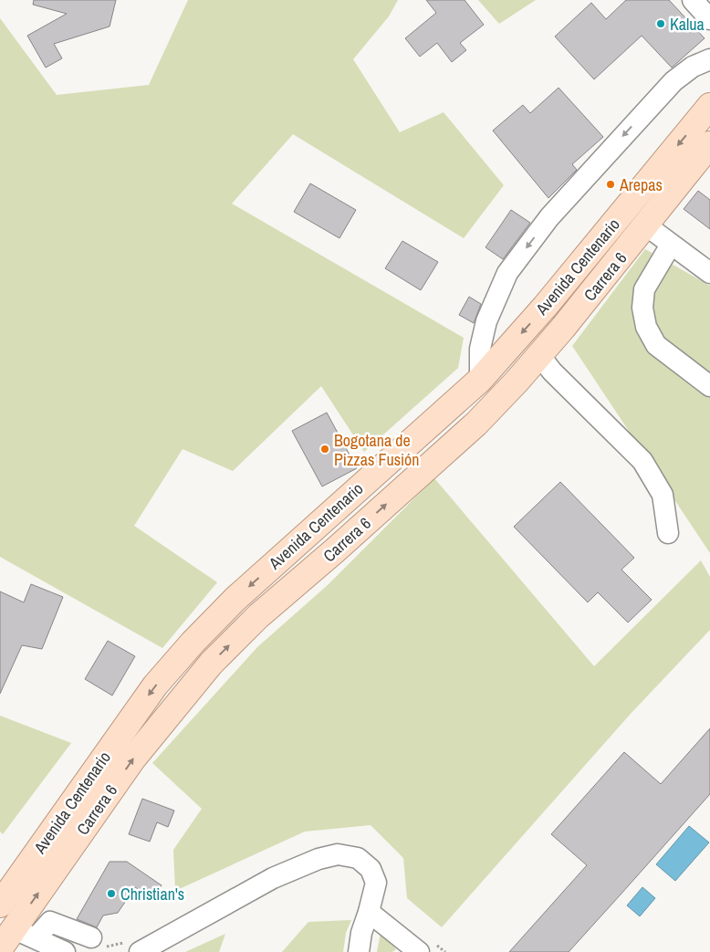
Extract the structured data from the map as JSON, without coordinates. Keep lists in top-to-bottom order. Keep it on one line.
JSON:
{"streets":{"main road":["Avenida Centenario","Carrera 6"]},"one_way":["Avenida Centenario","Carrera 6"],"places":["Kalua","Arepas","Bogotana de Pizzas Fusión","Christian's"]}
